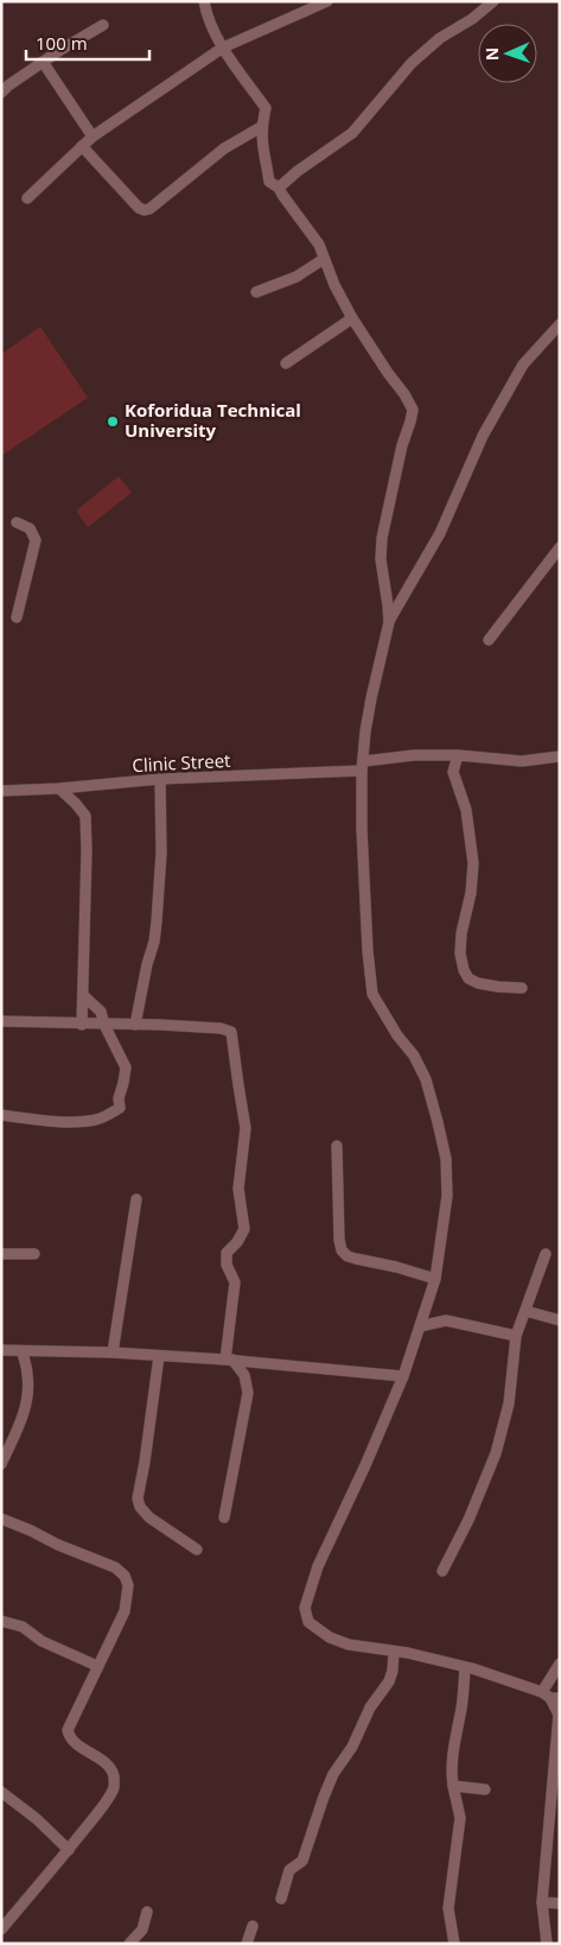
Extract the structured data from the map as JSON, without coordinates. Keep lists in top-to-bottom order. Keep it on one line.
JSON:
{"streets":{"street":["Clinic Street"]},"places":["Koforidua Technical University"],"scale_bar":"100 m","north":"left"}
